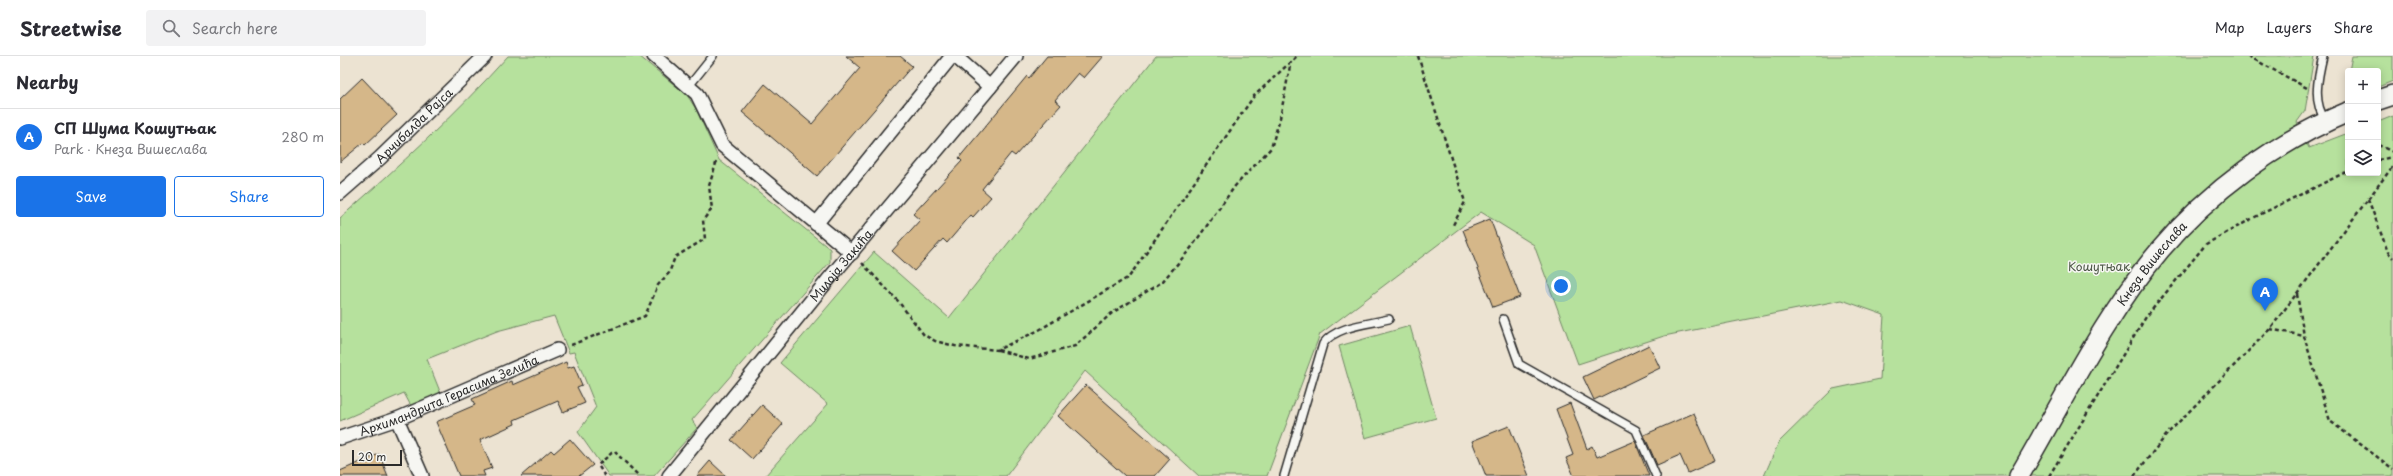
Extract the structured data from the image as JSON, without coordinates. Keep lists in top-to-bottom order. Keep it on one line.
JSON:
{"streets":{"main road":["Кнеза Вишеслава"],"street":["Арчибалда Рајса","Милоја Закића","Архимандрита Герасима Зелића"]},"parks":["Кошутњак"],"scale_bar":"20 m","page":{"header":"Streetwise","search":"Search here","nav":["Map","Layers","Share"],"heading":"Nearby","map_buttons":["+","−"],"list":[{"mark":"A","name":"СП Шума Кошутњак","note":"Park · Кнеза Вишеслава","value":"280 m"}],"buttons":["Save","Share"],"pins":"A","scale":"20 m"}}
